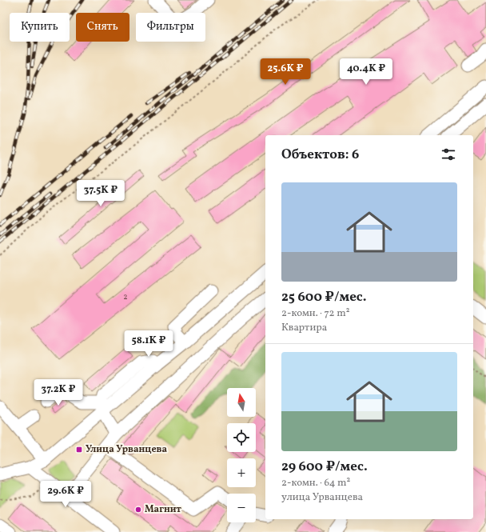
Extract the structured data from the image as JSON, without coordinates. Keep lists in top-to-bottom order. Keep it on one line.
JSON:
{"places":{"transit":["Улица Урванцева"],"other":["Магнит"]},"house_numbers":["2"],"north":"top","page":{"chip":["Купить","Снять","Фильтры"],"price":["25.6K ₽","40.4K ₽","37.5K ₽","58.1K ₽","37.2K ₽","29.6K ₽"],"heading":"Объектов: 6","list":[{"name":"25 600 ₽/мес.","note":"2-комн. · 72 m² · Квартира"},{"name":"29 600 ₽/мес.","note":"2-комн. · 64 m² · улица Урванцева"}],"map_buttons":["+","−"]}}
